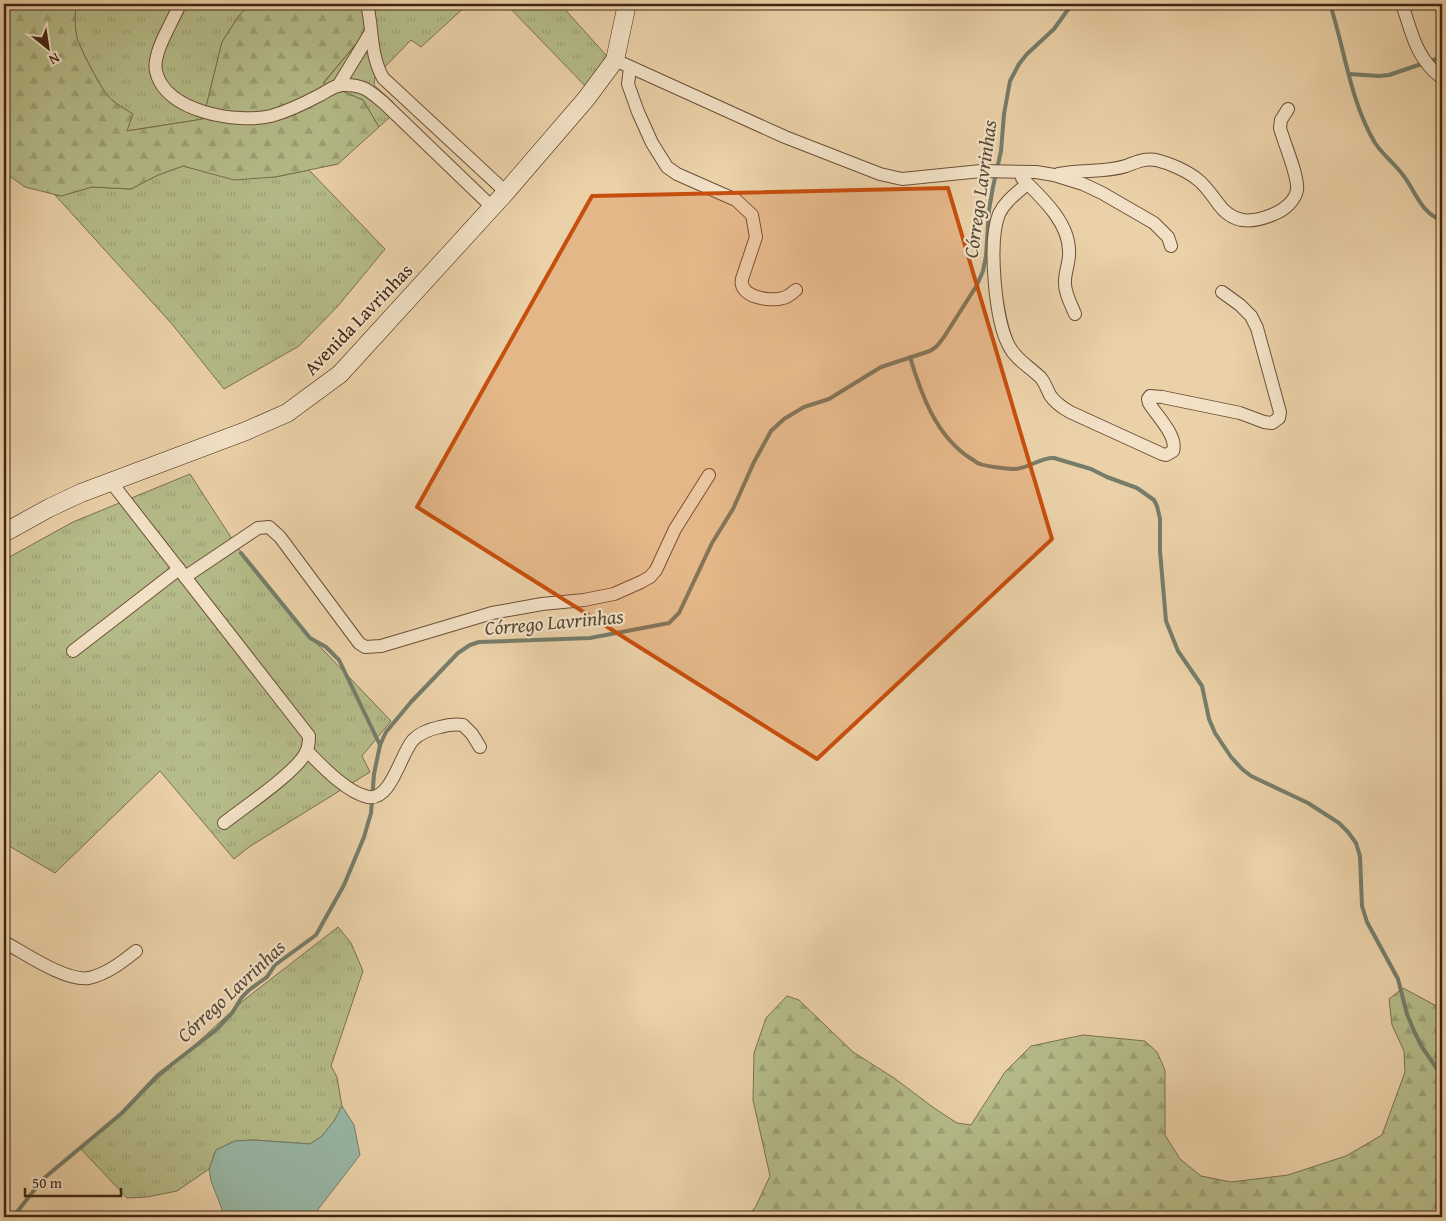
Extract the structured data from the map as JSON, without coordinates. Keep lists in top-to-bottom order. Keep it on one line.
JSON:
{"streets":{"street":["Avenida Lavrinhas"]},"water":["Córrego Lavrinhas"],"scale_bar":"50 m","north":"bottom right"}
